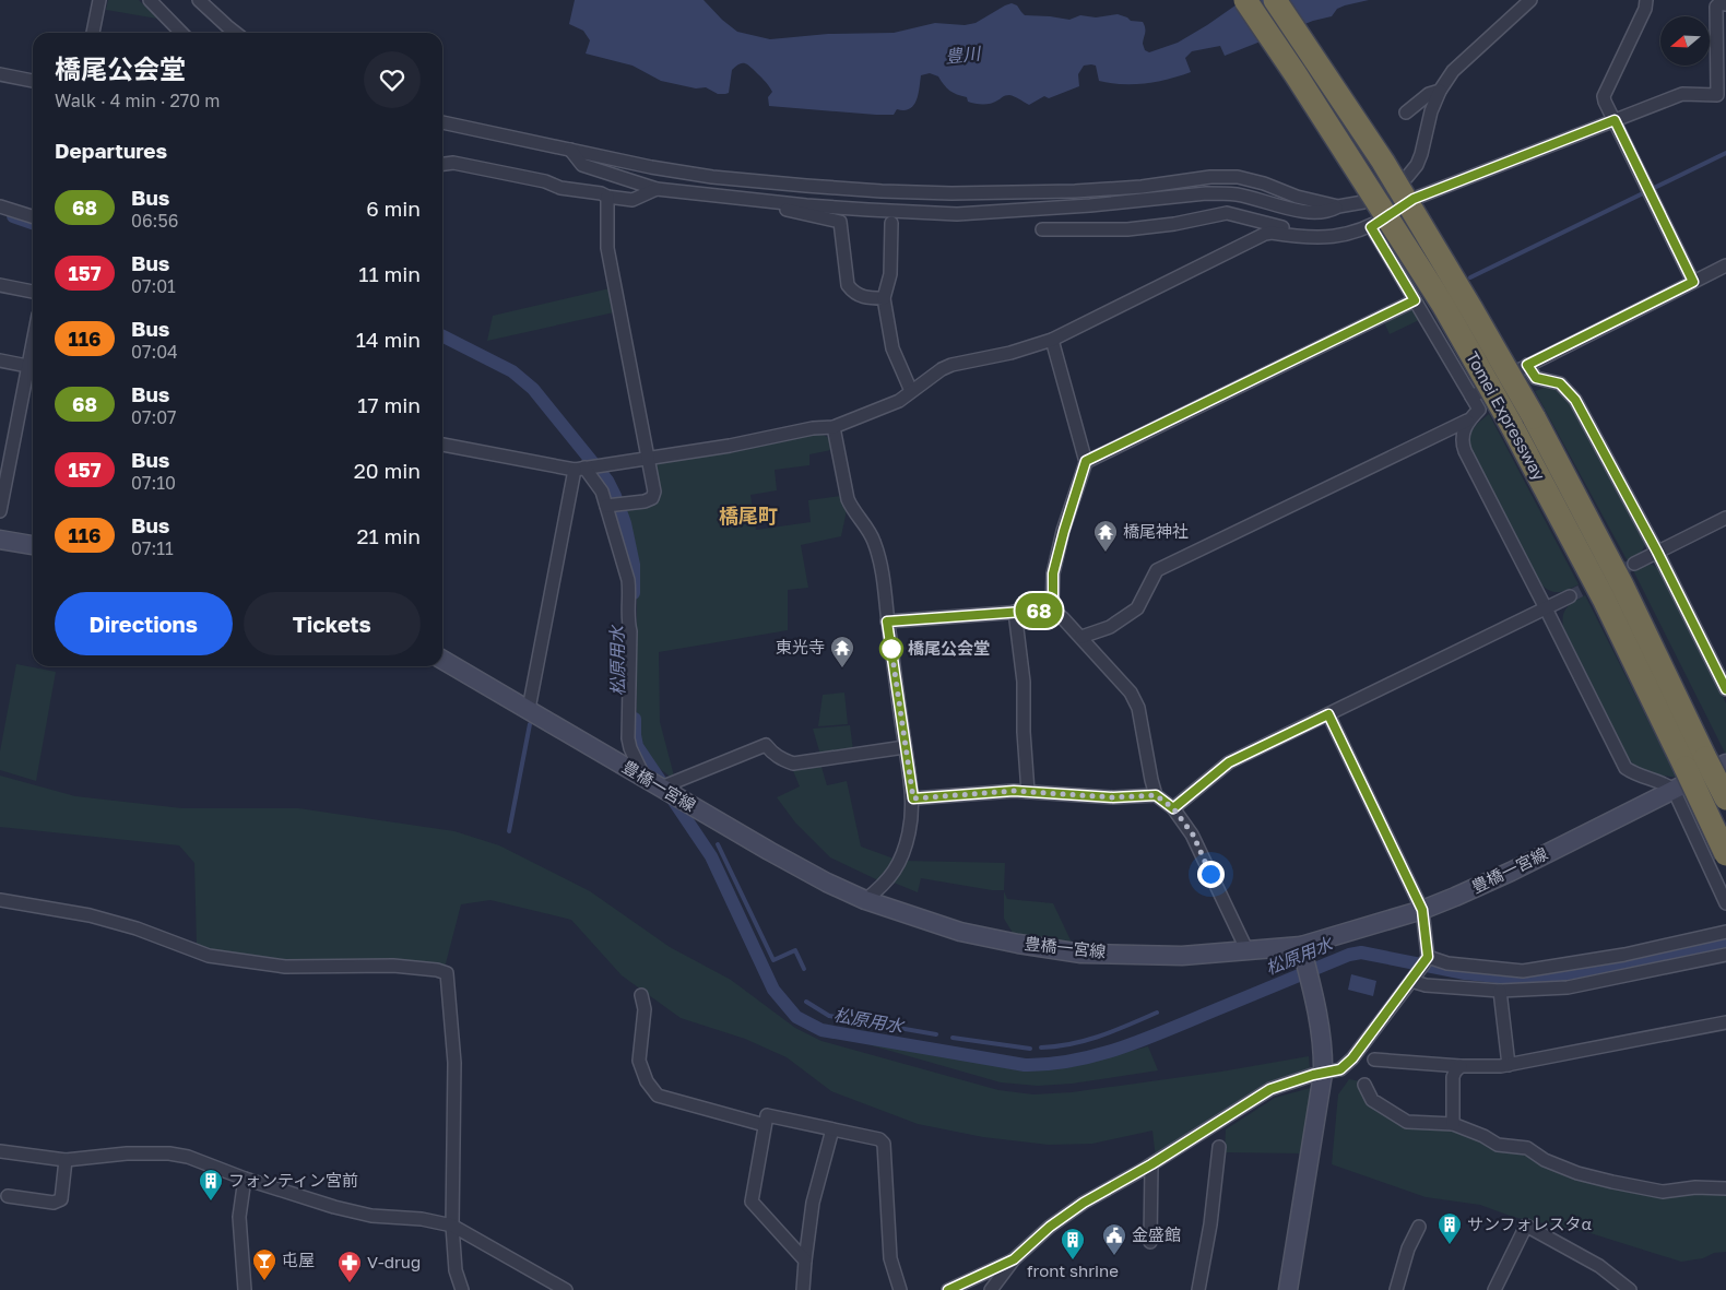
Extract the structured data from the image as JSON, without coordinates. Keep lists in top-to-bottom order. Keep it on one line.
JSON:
{"streets":{"highway":["Tomei Expressway"],"main road":["豊橋一宮線"]},"crossings":[["Tomei Expressway","豊橋一宮線"]],"districts":["橋尾町"],"water":["豊川","松原用水"],"places":{"temple":["橋尾神社","東光寺"],"other":["橋尾公会堂"],"building":["フォンティン宮前","サンフォレスタα","front shrine"],"public building":["金盛館"],"bar":["屯屋"],"pharmacy":["V-drug"]},"lines":["bus line 68"],"north":"left","page":{"on_map":"68","heading":[["橋尾公会堂","Walk · 4 min · 270 m"],"Departures"],"list":[{"mark":"68","name":"Bus","note":"06:56","value":"6 min"},{"mark":"157","name":"Bus","note":"07:01","value":"11 min"},{"mark":"116","name":"Bus","note":"07:04","value":"14 min"},{"mark":"68","name":"Bus","note":"07:07","value":"17 min"},{"mark":"157","name":"Bus","note":"07:10","value":"20 min"},{"mark":"116","name":"Bus","note":"07:11","value":"21 min"}],"buttons":["Directions","Tickets"]}}
